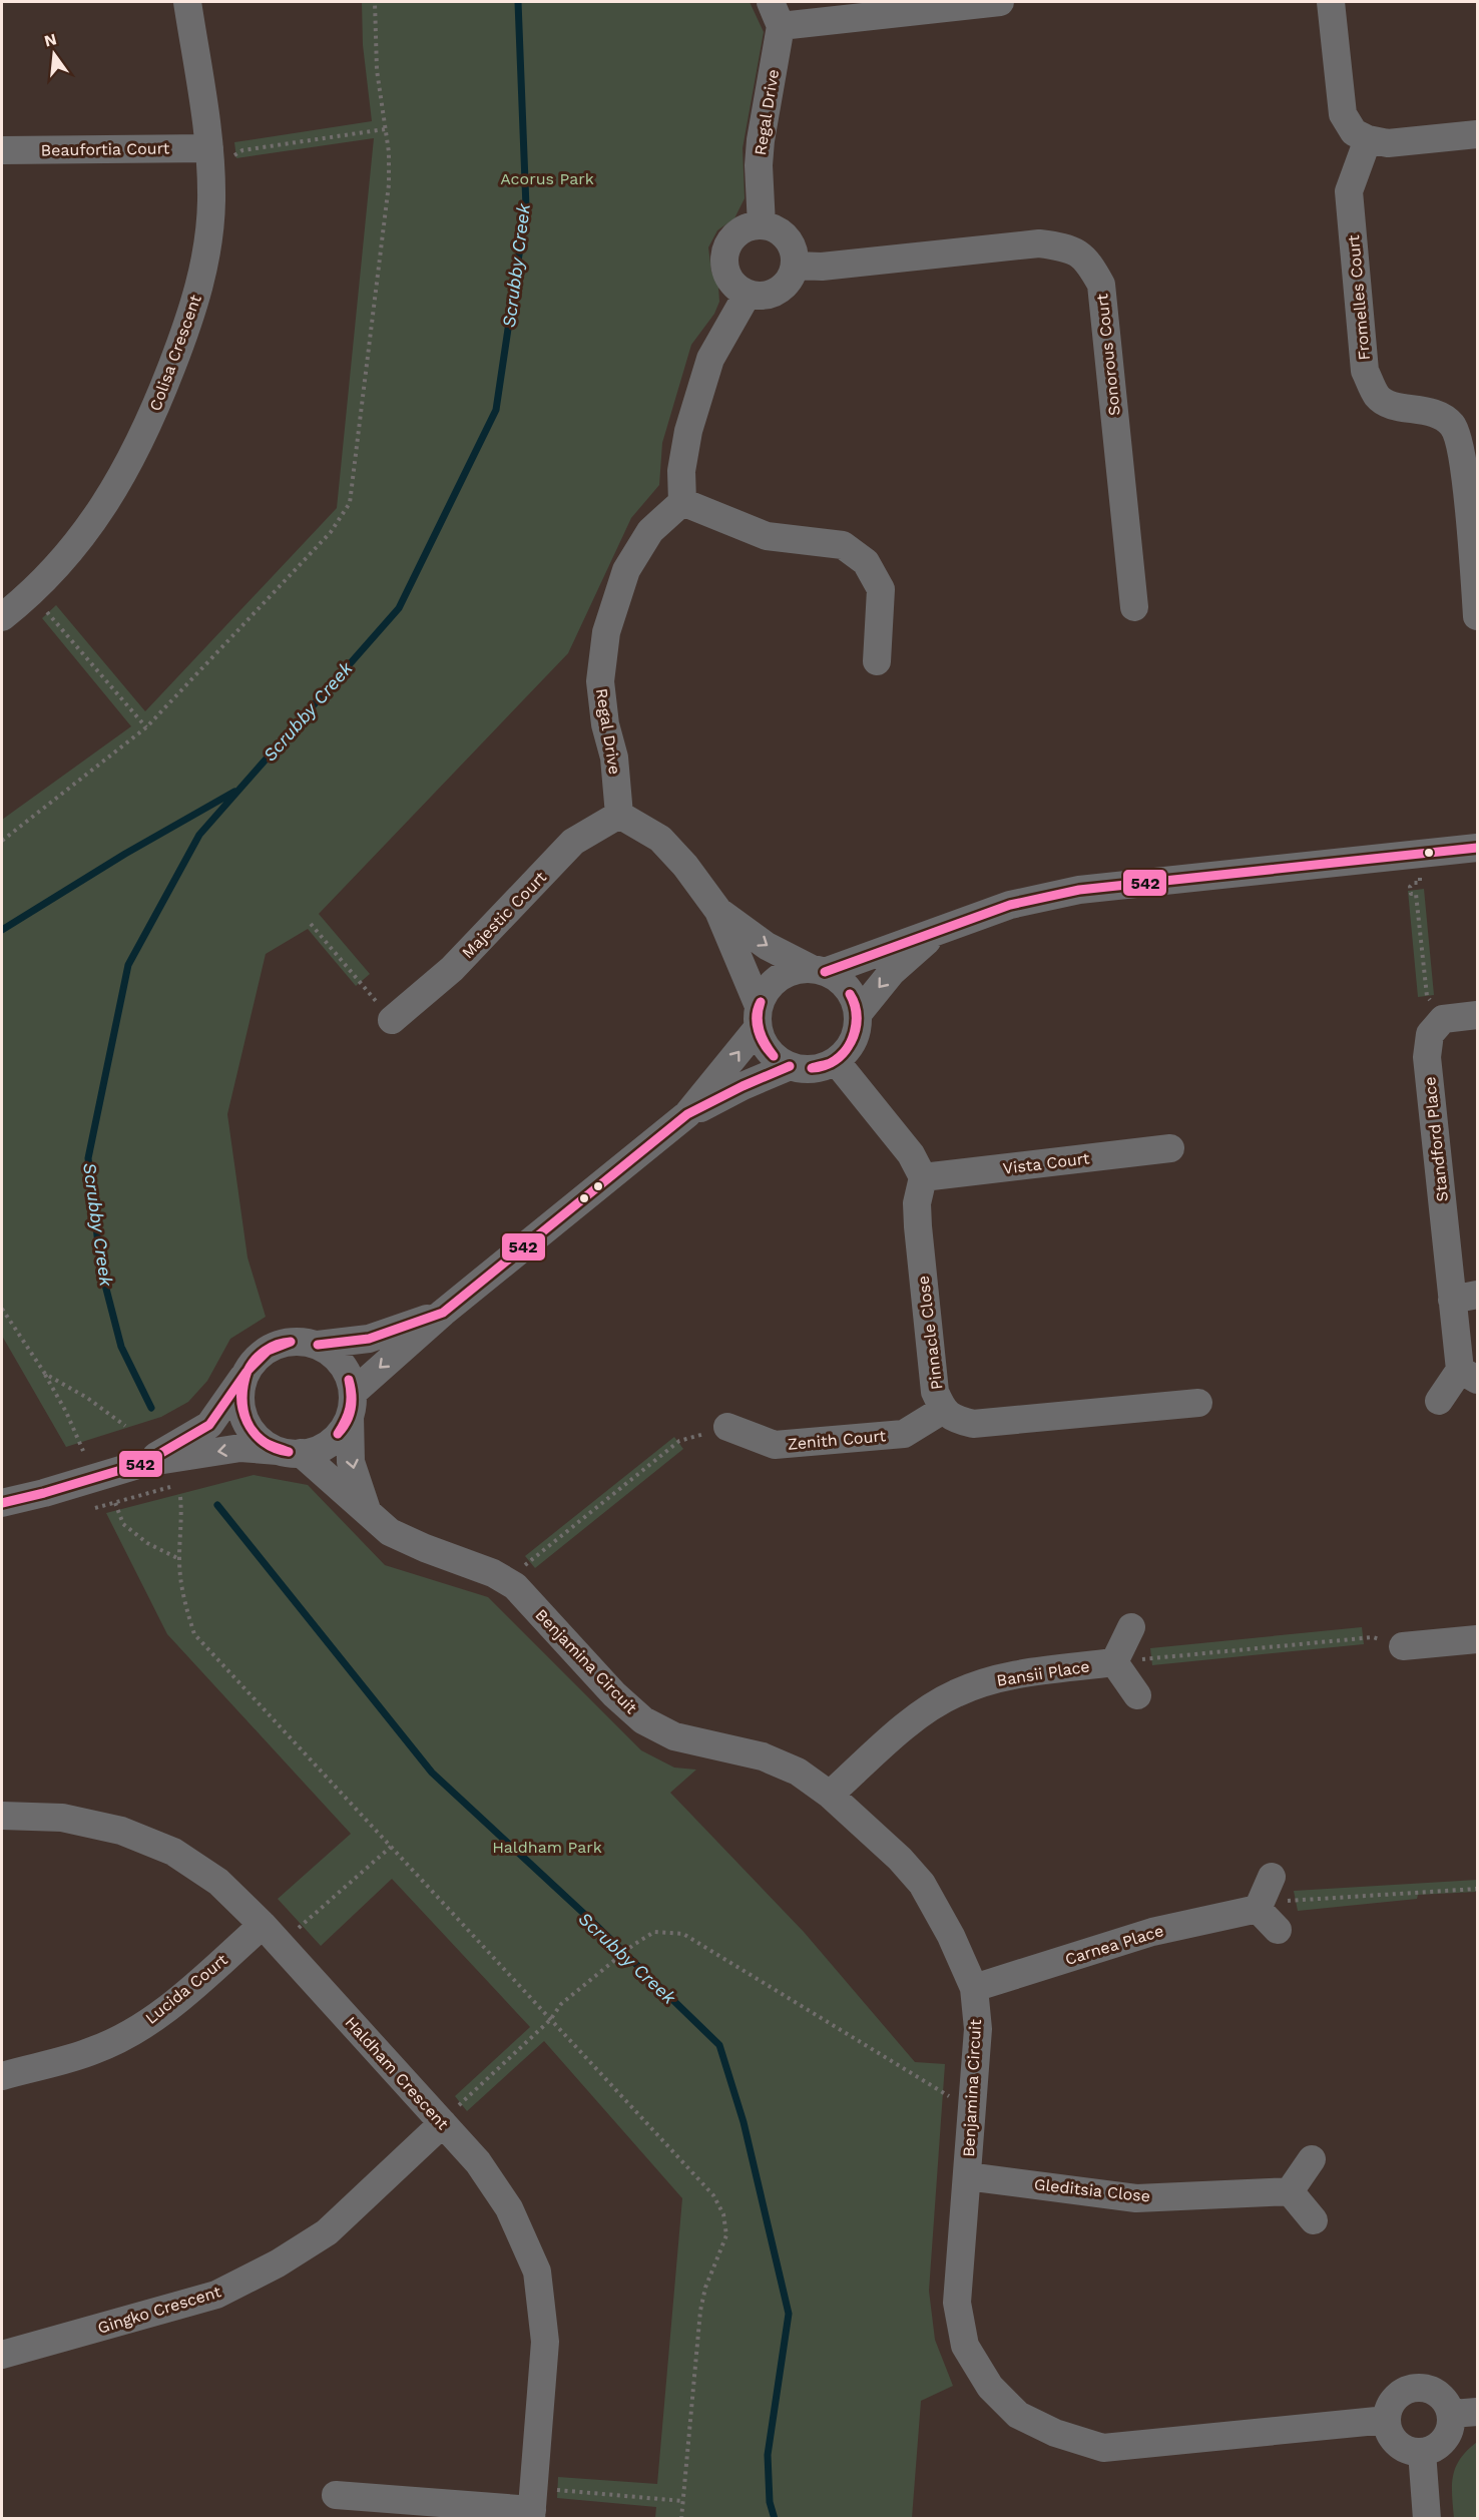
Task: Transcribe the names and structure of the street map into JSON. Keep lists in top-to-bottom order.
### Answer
{
  "streets": {
    "street": [
      "Regal Drive",
      "Beaufortia Court",
      "Fromelles Court",
      "Colisa Crescent",
      "Sonorous Court",
      "Majestic Court",
      "Standford Place",
      "Vista Court",
      "Pinnacle Close",
      "Zenith Court",
      "Benjamina Circuit",
      "Bansii Place",
      "Carnea Place",
      "Lucida Court",
      "Haldham Crescent",
      "Gleditsia Close",
      "Gingko Crescent"
    ]
  },
  "crossings": [
    ["Regal Drive", "Sonorous Court"],
    ["Regal Drive", "Majestic Court"],
    ["Beaufortia Court", "Colisa Crescent"],
    ["Vista Court", "Pinnacle Close"],
    ["Pinnacle Close", "Zenith Court"],
    ["Benjamina Circuit", "Bansii Place"],
    ["Benjamina Circuit", "Carnea Place"],
    ["Benjamina Circuit", "Gleditsia Close"],
    ["Lucida Court", "Haldham Crescent"],
    ["Haldham Crescent", "Gingko Crescent"]
  ],
  "water": ["Scrubby Creek"],
  "parks": ["Acorus Park", "Haldham Park"],
  "lines": ["transit line 542"],
  "north": "top"
}
